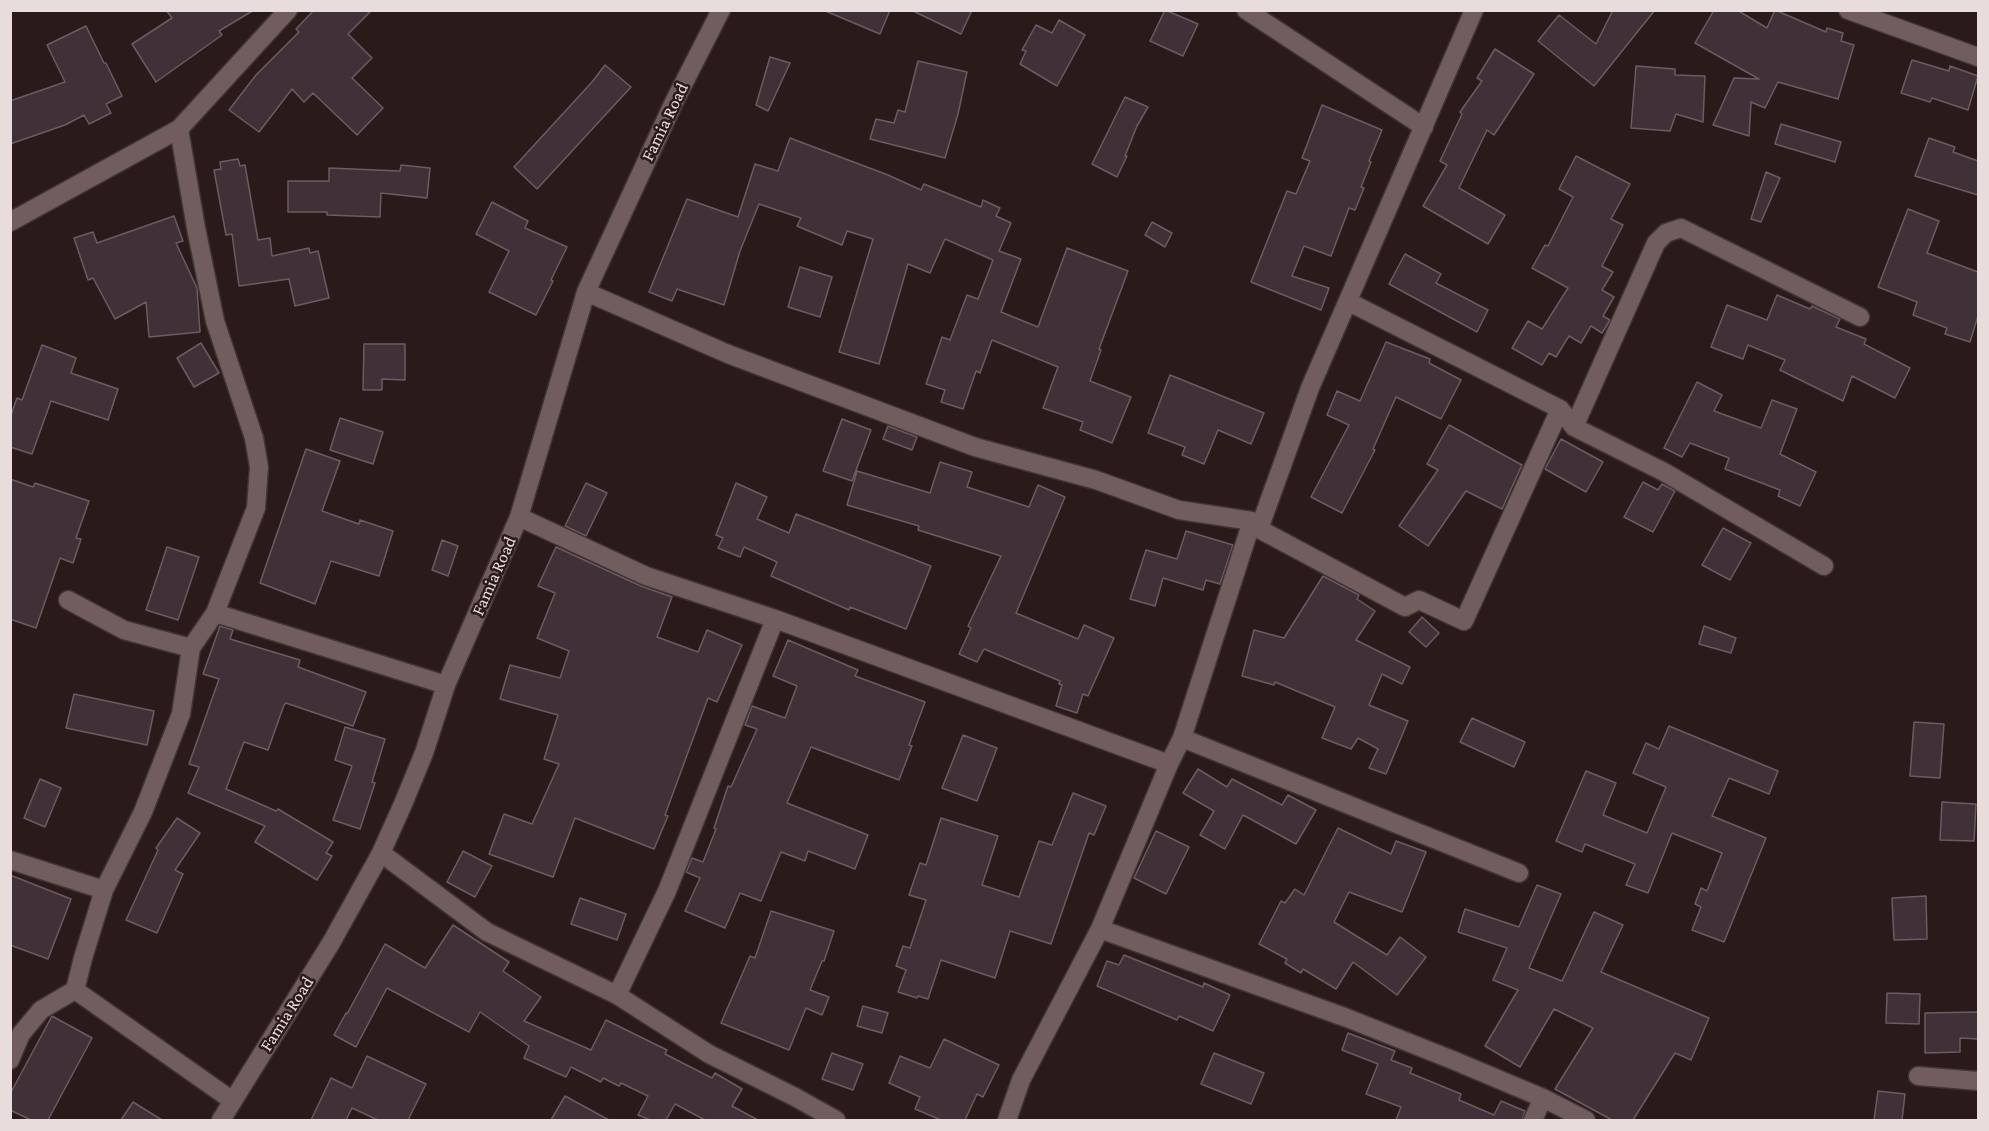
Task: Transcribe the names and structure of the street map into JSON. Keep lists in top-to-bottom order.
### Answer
{
  "streets": {
    "street": ["Famia Road"]
  }
}
